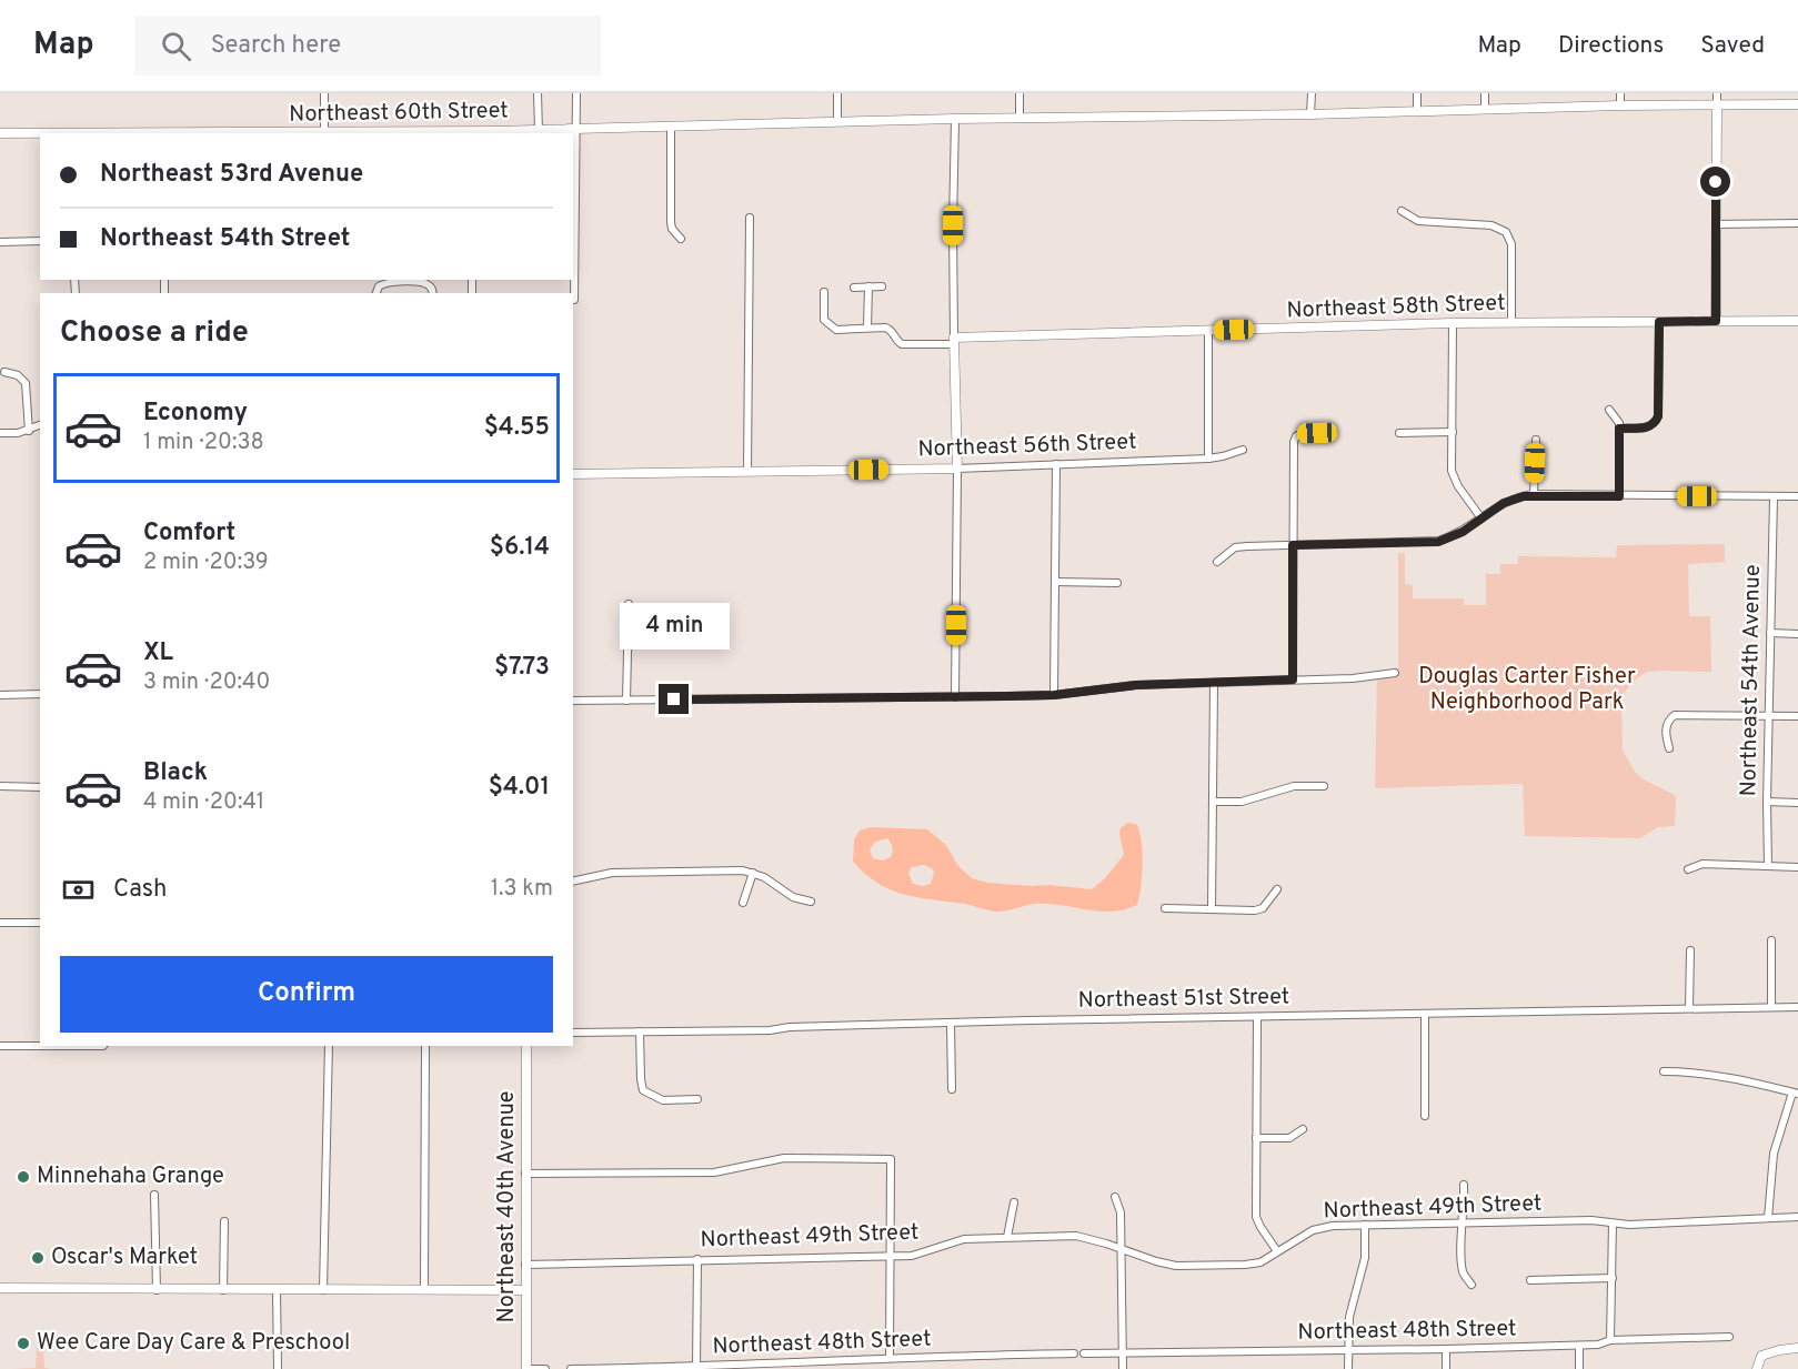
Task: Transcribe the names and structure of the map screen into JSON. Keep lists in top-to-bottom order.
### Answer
{
  "streets": {
    "street": [
      "Northeast 60th Street",
      "Northeast 58th Street",
      "Northeast 56th Street",
      "Northeast 54th Avenue",
      "Northeast 51st Street",
      "Northeast 40th Avenue",
      "Northeast 49th Street",
      "Northeast 48th Street"
    ]
  },
  "crossings": [
    ["Northeast 40th Avenue", "Northeast 49th Street"]
  ],
  "parks": ["Douglas Carter Fisher Neighborhood Park"],
  "places": ["Minnehaha Grange", "Oscar's Market", "Wee Care Day Care & Preschool"],
  "page": {
    "header": "Map",
    "search": "Search here",
    "nav": ["Map", "Directions", "Saved"],
    "banner": ["Northeast 53rd Avenue", "Northeast 54th Street"],
    "heading": "Choose a ride",
    "list": [
      {
        "name": "Economy",
        "note": "1 min · 20:38",
        "value": "$4.55"
      },
      {
        "name": "Comfort",
        "note": "2 min · 20:39",
        "value": "$6.14"
      },
      {
        "name": "XL",
        "note": "3 min · 20:40",
        "value": "$7.73"
      },
      {
        "name": "Black",
        "note": "4 min · 20:41",
        "value": "$4.01"
      }
    ],
    "bubble": "4 min",
    "pay": ["Cash", "1.3 km"],
    "buttons": "Confirm"
  }
}
